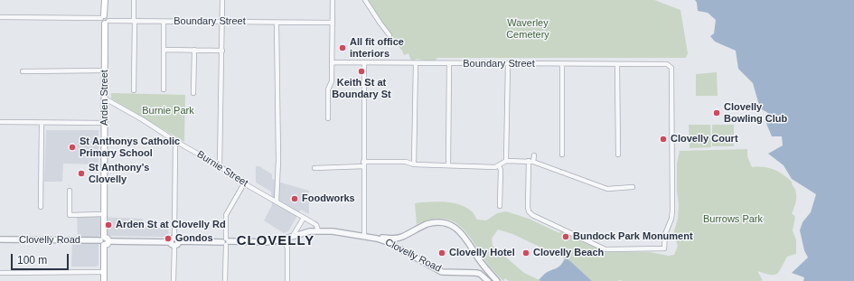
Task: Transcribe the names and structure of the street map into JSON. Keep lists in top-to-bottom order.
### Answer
{
  "streets": {
    "main road": ["Arden Street"],
    "street": ["Boundary Street", "Burnie Street", "Clovelly Road"]
  },
  "crossings": [
    ["Boundary Street", "Arden Street"],
    ["Arden Street", "Burnie Street"],
    ["Arden Street", "Clovelly Road"],
    ["Burnie Street", "Clovelly Road"]
  ],
  "districts": ["CLOVELLY"],
  "parks": ["Waverley Cemetery", "Burnie Park", "Burrows Park"],
  "places": [
    "All fit office interiors",
    "Keith St at Boundary St",
    "Clovelly Bowling Club",
    "Clovelly Court",
    "St Anthonys Catholic Primary School",
    "St Anthony's Clovelly",
    "Foodworks",
    "Arden St at Clovelly Rd",
    "Bundock Park Monument",
    "Gondos",
    "Clovelly Hotel",
    "Clovelly Beach"
  ],
  "scale_bar": "100 m"
}
